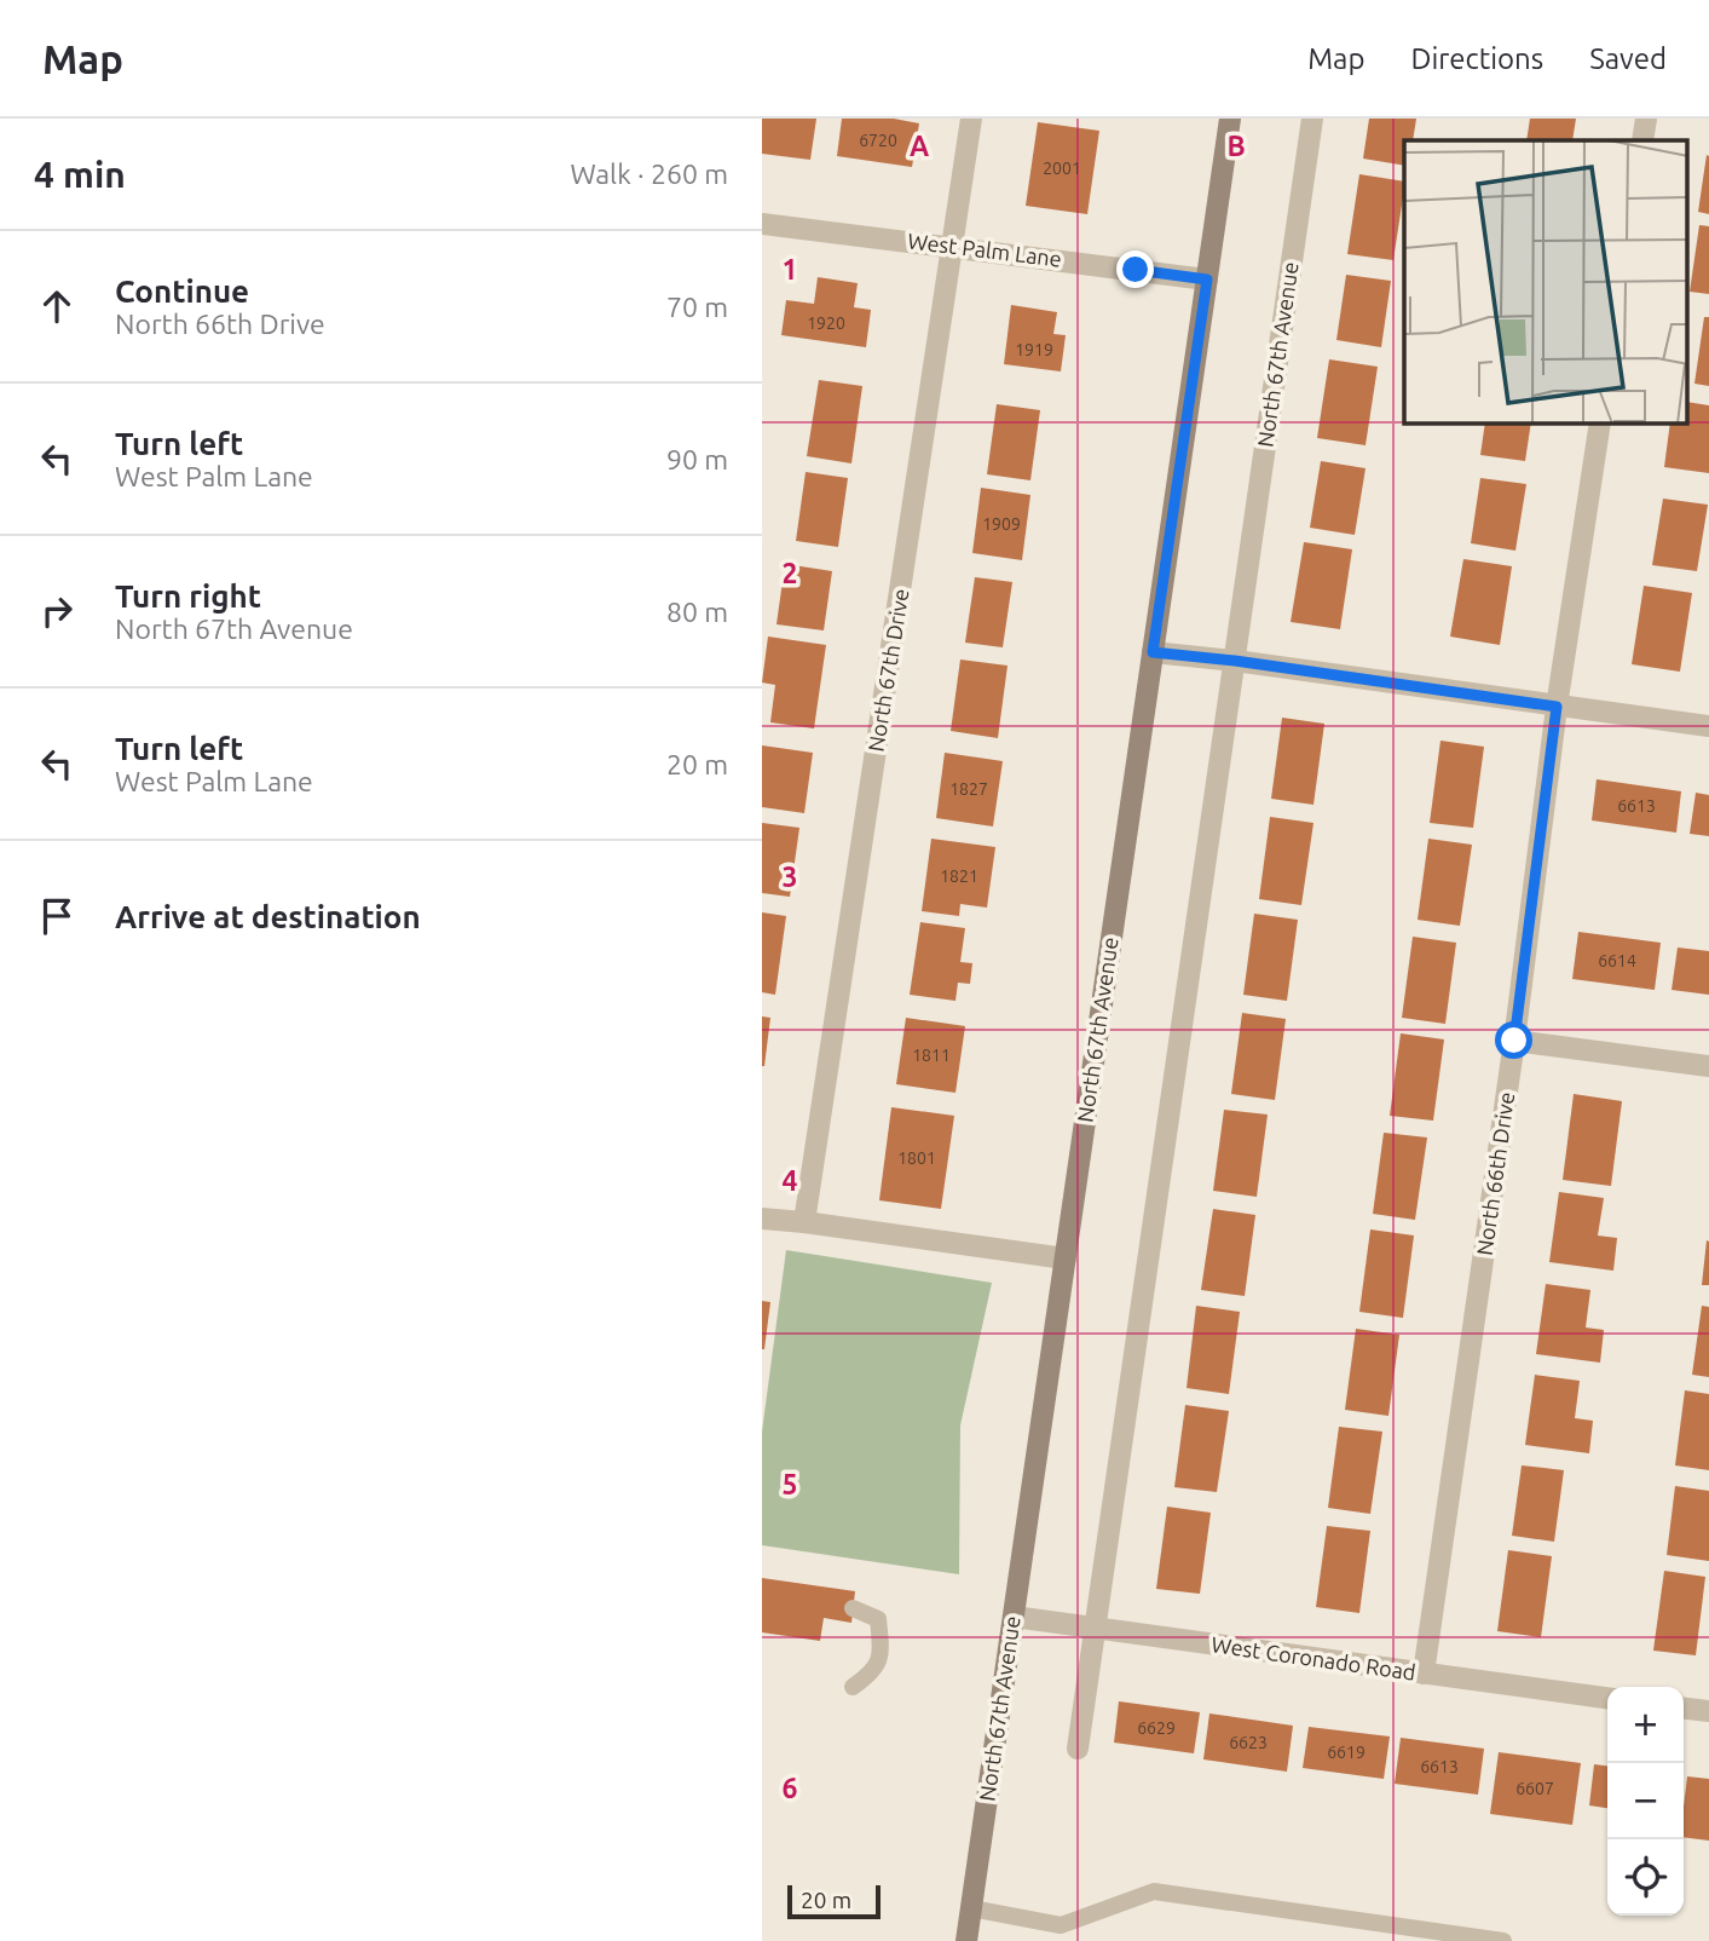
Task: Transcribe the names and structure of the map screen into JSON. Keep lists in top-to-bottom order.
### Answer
{
  "streets": {
    "main road": ["North 67th Avenue"],
    "street": [
      "West Palm Lane",
      "North 67th Drive",
      "North 66th Drive",
      "West Coronado Road"
    ]
  },
  "crossings": [
    ["West Palm Lane", "North 67th Avenue"],
    ["West Palm Lane", "North 67th Drive"],
    ["North 67th Avenue", "West Coronado Road"],
    ["North 66th Drive", "West Coronado Road"]
  ],
  "house_numbers": [
    "6720",
    "2001",
    "1920",
    "1919",
    "1909",
    "1827",
    "6613",
    "1821",
    "6614",
    "1811",
    "1801",
    "6629",
    "6623",
    "6619",
    "6613",
    "6607"
  ],
  "scale_bar": "20 m",
  "page": {
    "header": "Map",
    "nav": ["Map", "Directions", "Saved"],
    "heading": ["4 min", "Walk · 260 m"],
    "list": [
      ["Continue", "North 66th Drive", "70 m"],
      ["Turn left", "West Palm Lane", "90 m"],
      ["Turn right", "North 67th Avenue", "80 m"],
      ["Turn left", "West Palm Lane", "20 m"],
      "Arrive at destination"
    ],
    "map_buttons": ["+", "−"],
    "scale": "20 m"
  },
  "grid": {
    "columns": ["A", "B"],
    "rows": [
      "1",
      "2",
      "3",
      "4",
      "5",
      "6"
    ]
  }
}
